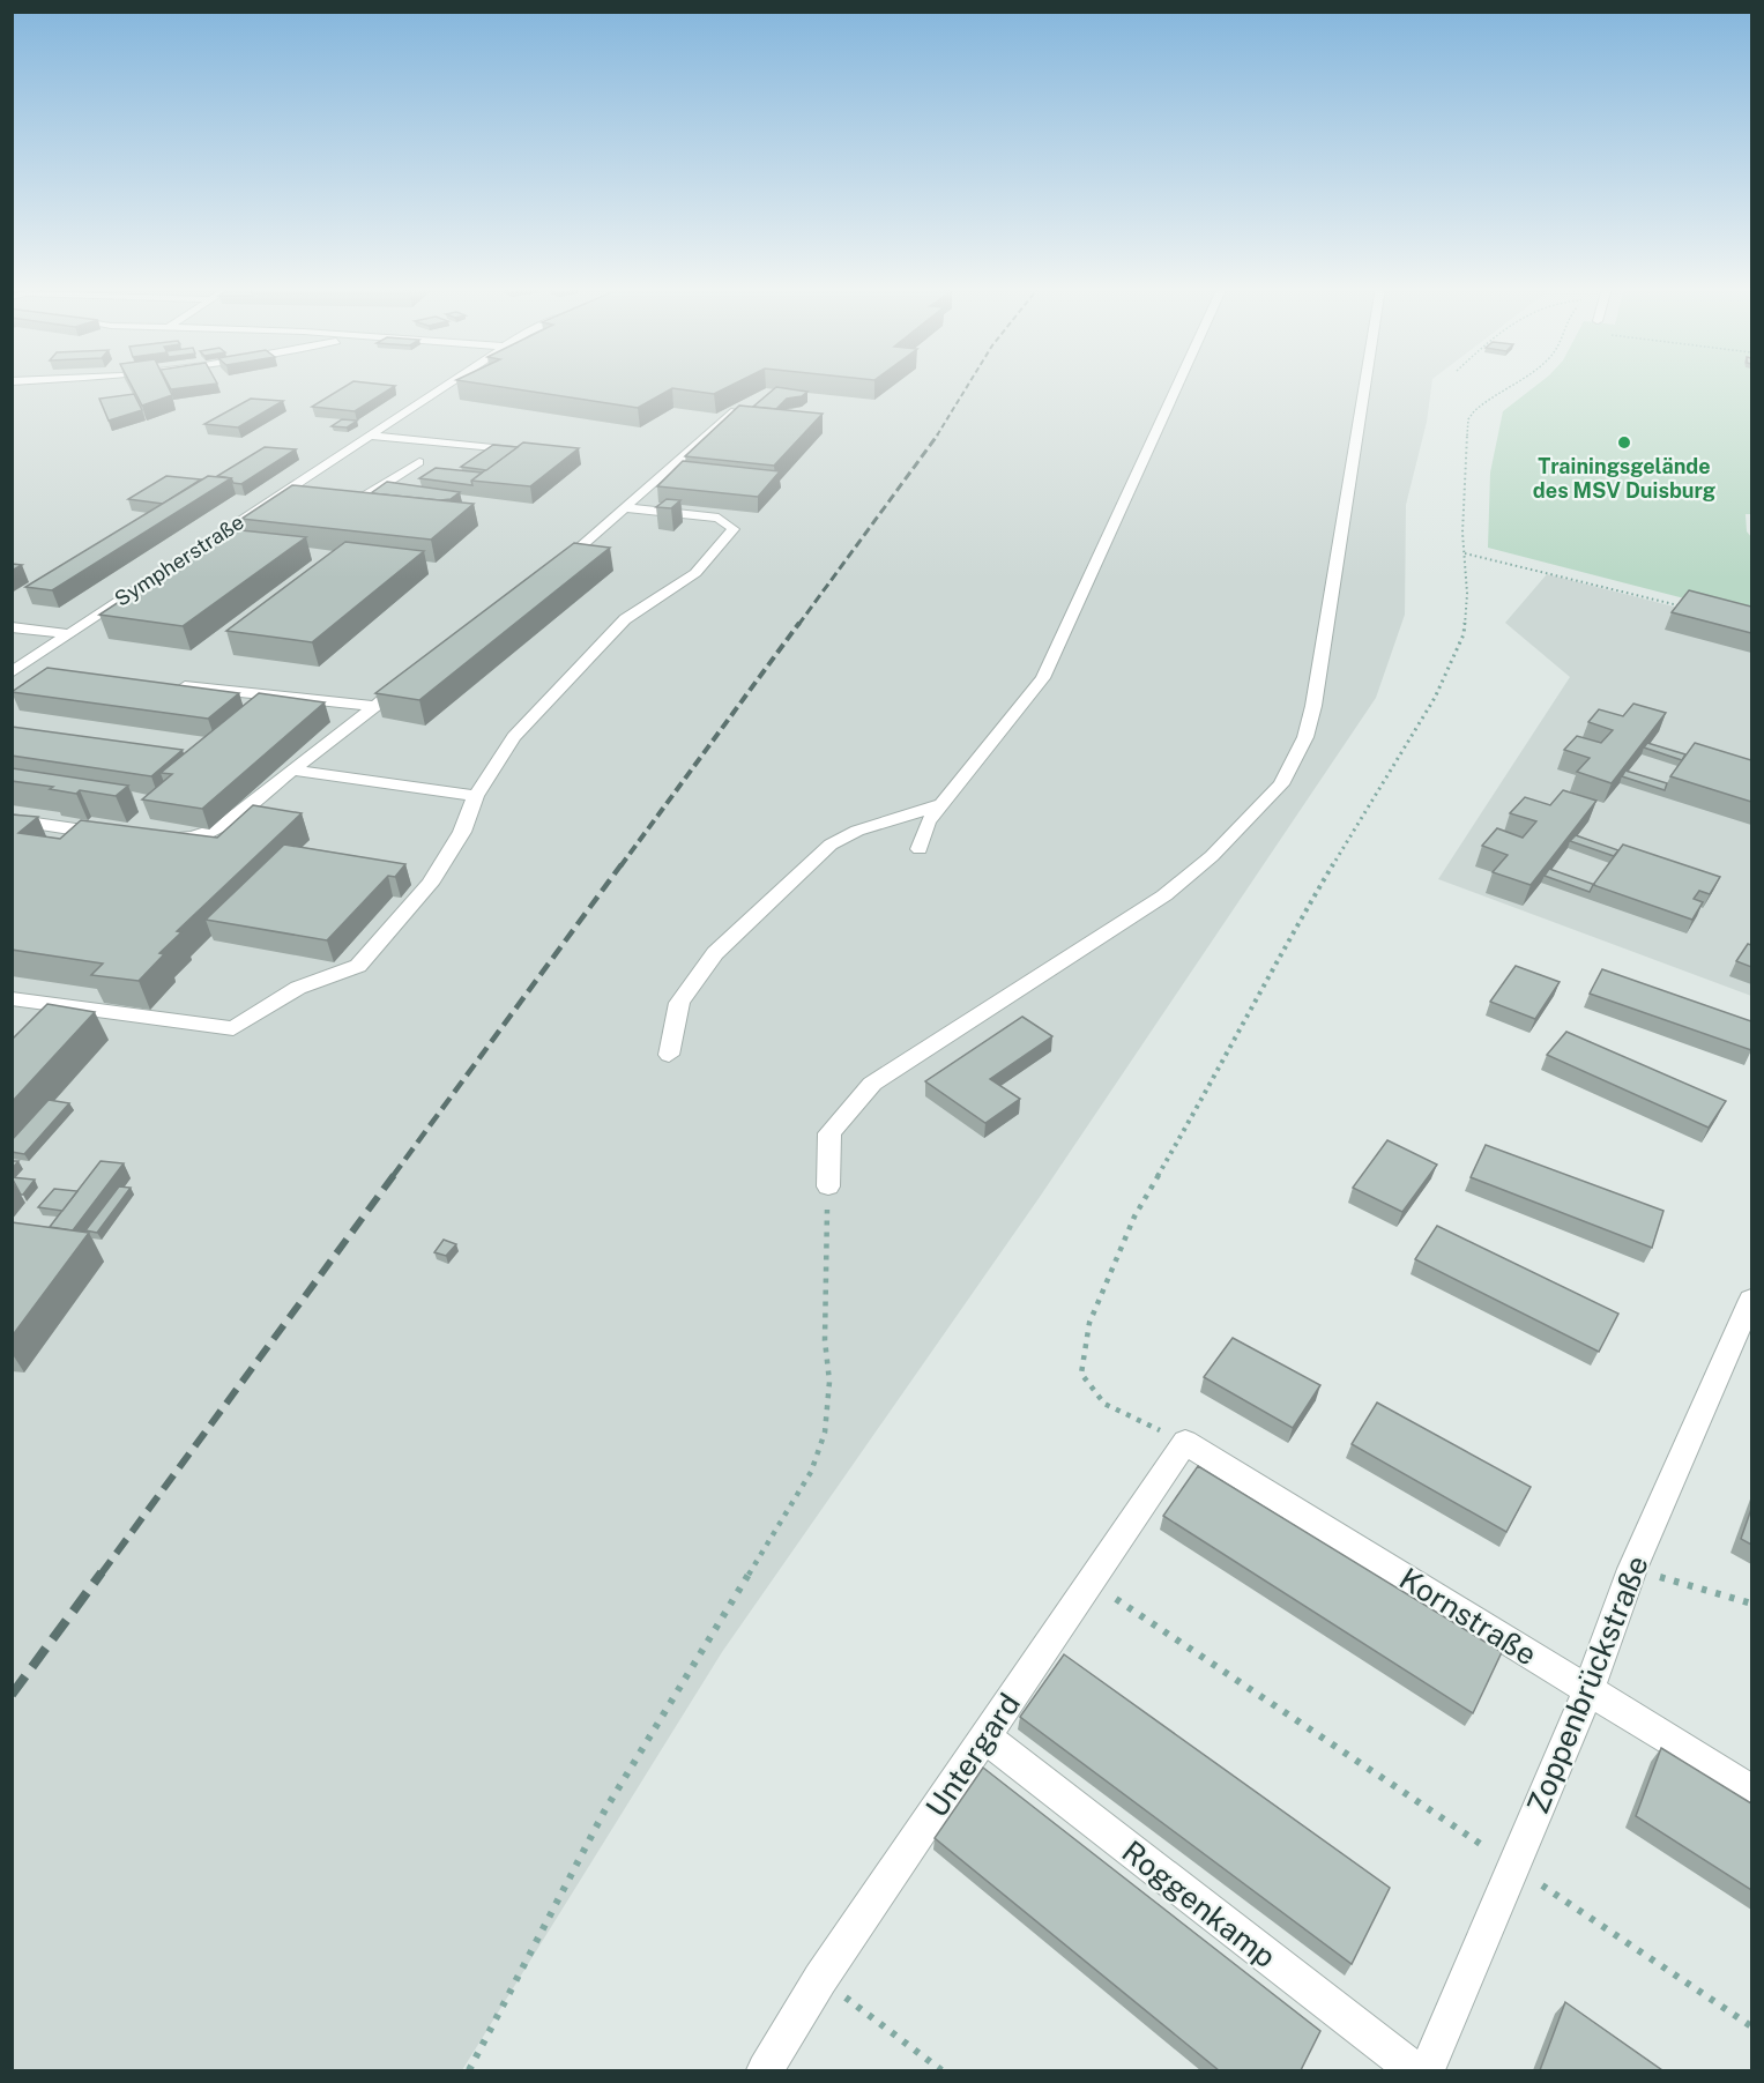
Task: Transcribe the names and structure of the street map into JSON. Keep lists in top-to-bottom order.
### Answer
{
  "streets": {
    "street": [
      "Sympherstraße",
      "Kornstraße",
      "Zoppenbrückstraße",
      "Untergard",
      "Roggenkamp"
    ]
  },
  "crossings": [
    ["Kornstraße", "Zoppenbrückstraße"],
    ["Kornstraße", "Untergard"],
    ["Untergard", "Roggenkamp"]
  ],
  "places": ["Trainingsgelände des MSV Duisburg"]
}
